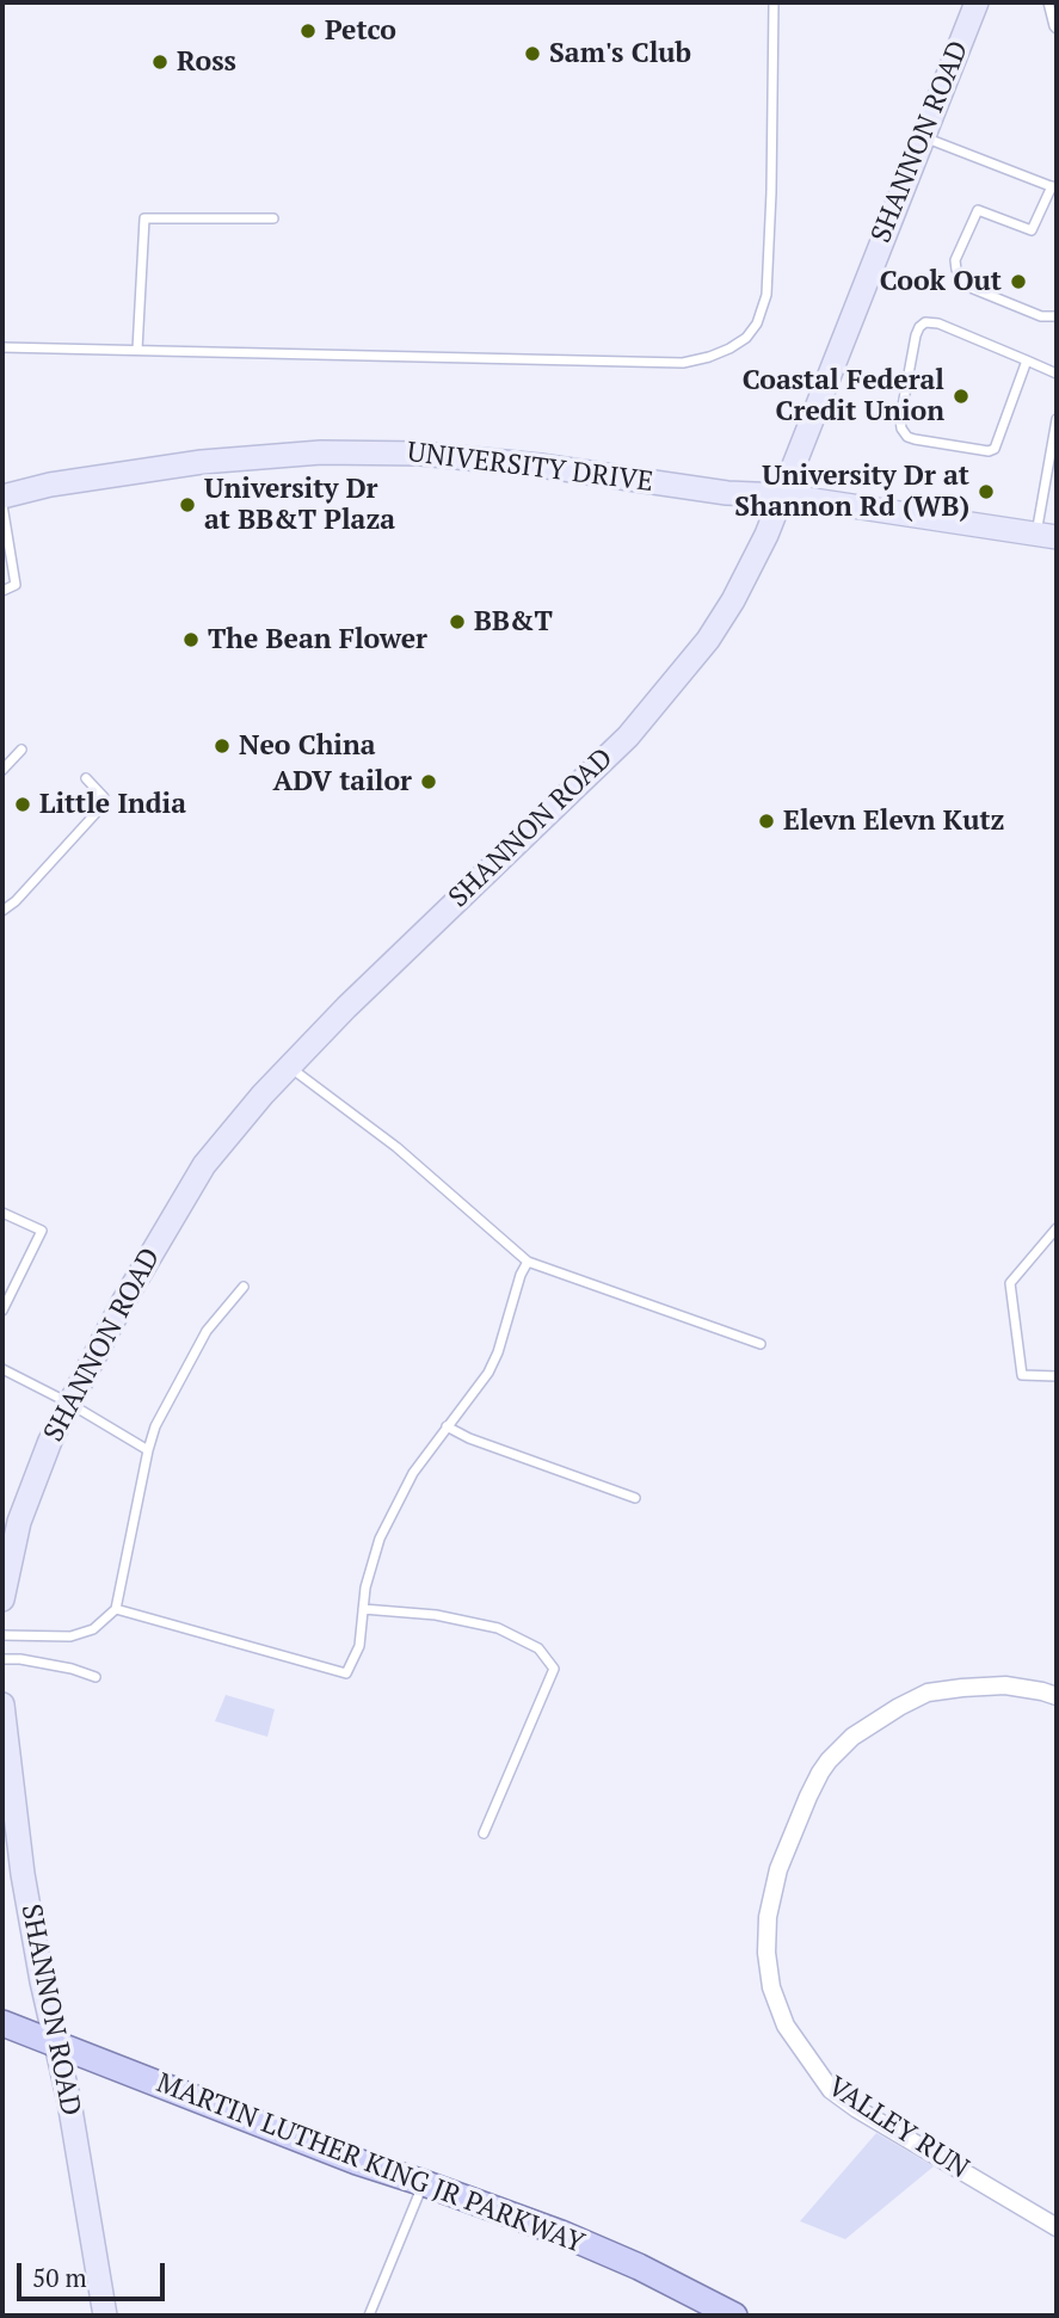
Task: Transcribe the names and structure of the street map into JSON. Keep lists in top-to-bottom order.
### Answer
{
  "streets": {
    "main road": ["MARTIN LUTHER KING JR PARKWAY"],
    "street": ["SHANNON ROAD", "UNIVERSITY DRIVE", "VALLEY RUN"]
  },
  "crossings": [
    ["SHANNON ROAD", "UNIVERSITY DRIVE"],
    ["SHANNON ROAD", "MARTIN LUTHER KING JR PARKWAY"]
  ],
  "places": [
    "Petco",
    "Sam's Club",
    "Ross",
    "Cook Out",
    "Coastal Federal Credit Union",
    "University Dr at Shannon Rd (WB)",
    "University Dr at BB&T Plaza",
    "BB&T",
    "The Bean Flower",
    "Neo China",
    "ADV tailor",
    "Little India",
    "Elevn Elevn Kutz"
  ],
  "scale_bar": "50 m"
}
